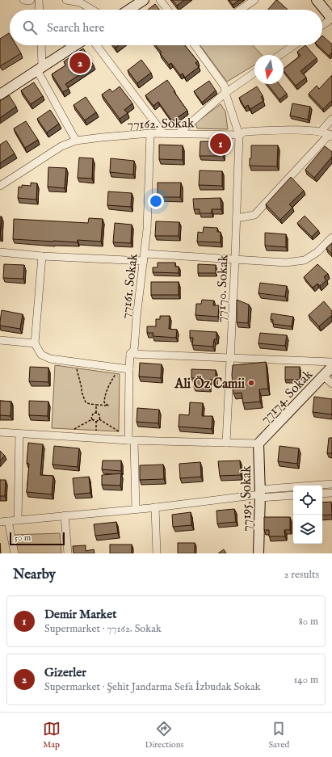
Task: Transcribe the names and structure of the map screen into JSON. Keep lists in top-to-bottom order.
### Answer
{
  "streets": {
    "main road": ["77174. Sokak", "77195. Sokak"],
    "street": ["77162. Sokak", "77161. Sokak", "77170. Sokak"]
  },
  "crossings": [
    ["77162. Sokak", "77161. Sokak"],
    ["77162. Sokak", "77170. Sokak"],
    ["77174. Sokak", "77195. Sokak"]
  ],
  "places": ["Ali Öz Camii"],
  "scale_bar": "50 m",
  "north": "bottom",
  "page": {
    "search": "Search here",
    "pins": ["2", "1"],
    "scale": "50 m",
    "heading": ["Nearby", "2 results"],
    "list": [
      {
        "mark": "1",
        "name": "Demir Market",
        "note": "Supermarket · 77162. Sokak",
        "value": "80 m"
      },
      {
        "mark": "2",
        "name": "Gizerler",
        "note": "Supermarket · Şehit Jandarma Sefa İzbudak Sokak",
        "value": "140 m"
      }
    ],
    "nav": ["Map", "Directions", "Saved"]
  }
}
